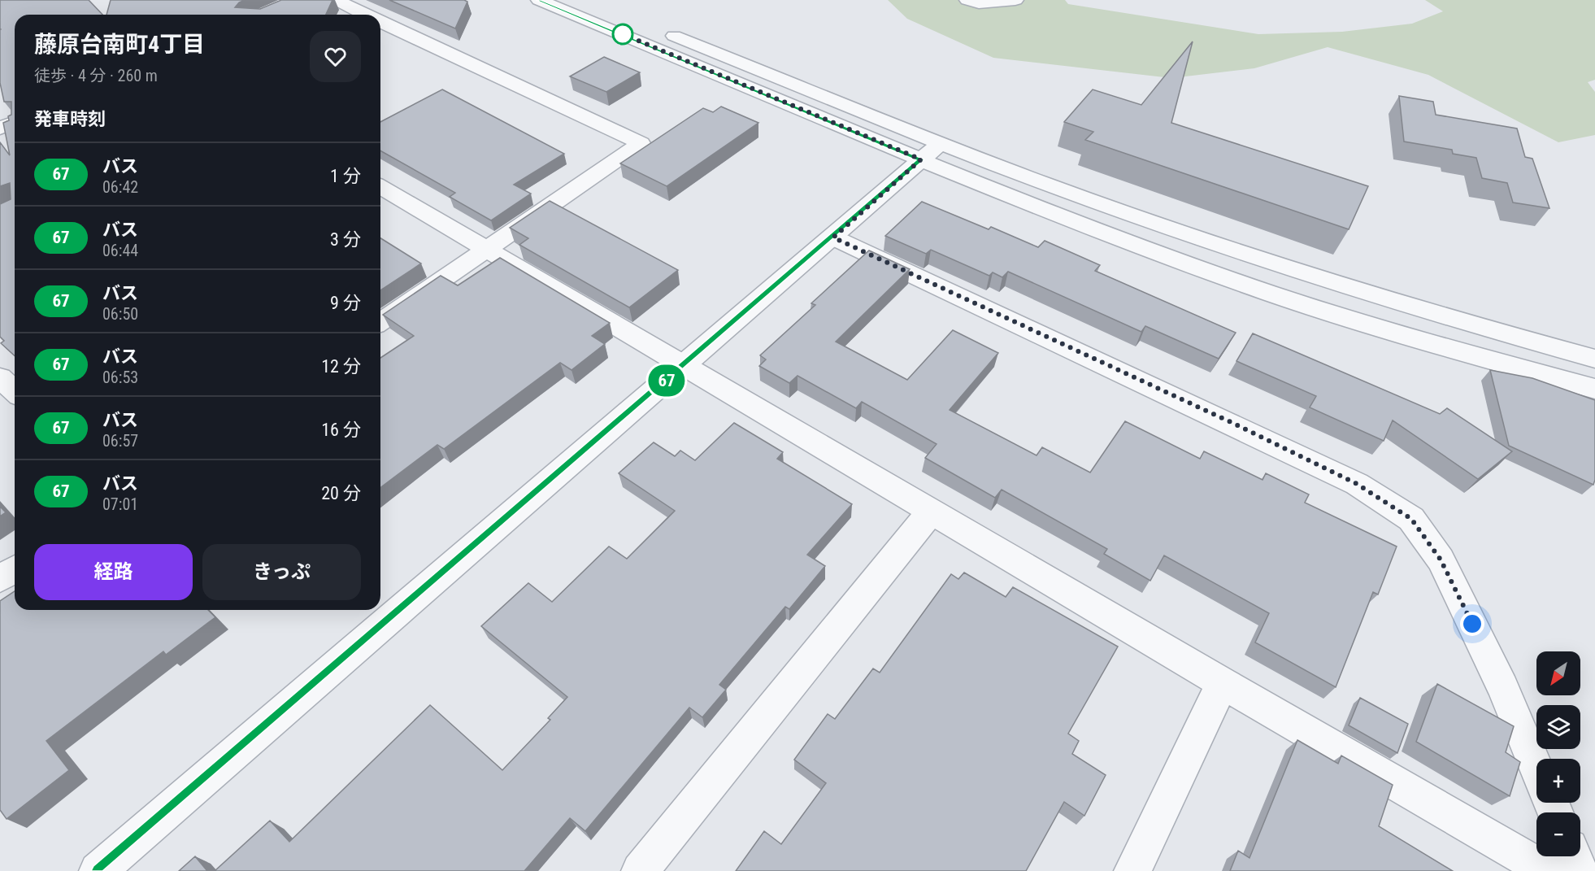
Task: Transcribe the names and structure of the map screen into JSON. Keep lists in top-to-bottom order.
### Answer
{
  "lines": ["bus line 67"],
  "north": "bottom left",
  "page": {
    "on_map": "67",
    "heading": [
      ["藤原台南町4丁目", "徒歩 · 4 分 · 260 m"],
      "発車時刻"
    ],
    "list": [
      {
        "mark": "67",
        "name": "バス",
        "note": "06:42",
        "value": "1 分"
      },
      {
        "mark": "67",
        "name": "バス",
        "note": "06:44",
        "value": "3 分"
      },
      {
        "mark": "67",
        "name": "バス",
        "note": "06:50",
        "value": "9 分"
      },
      {
        "mark": "67",
        "name": "バス",
        "note": "06:53",
        "value": "12 分"
      },
      {
        "mark": "67",
        "name": "バス",
        "note": "06:57",
        "value": "16 分"
      },
      {
        "mark": "67",
        "name": "バス",
        "note": "07:01",
        "value": "20 分"
      }
    ],
    "buttons": ["経路", "きっぷ"],
    "map_buttons": ["+", "−"]
  }
}
